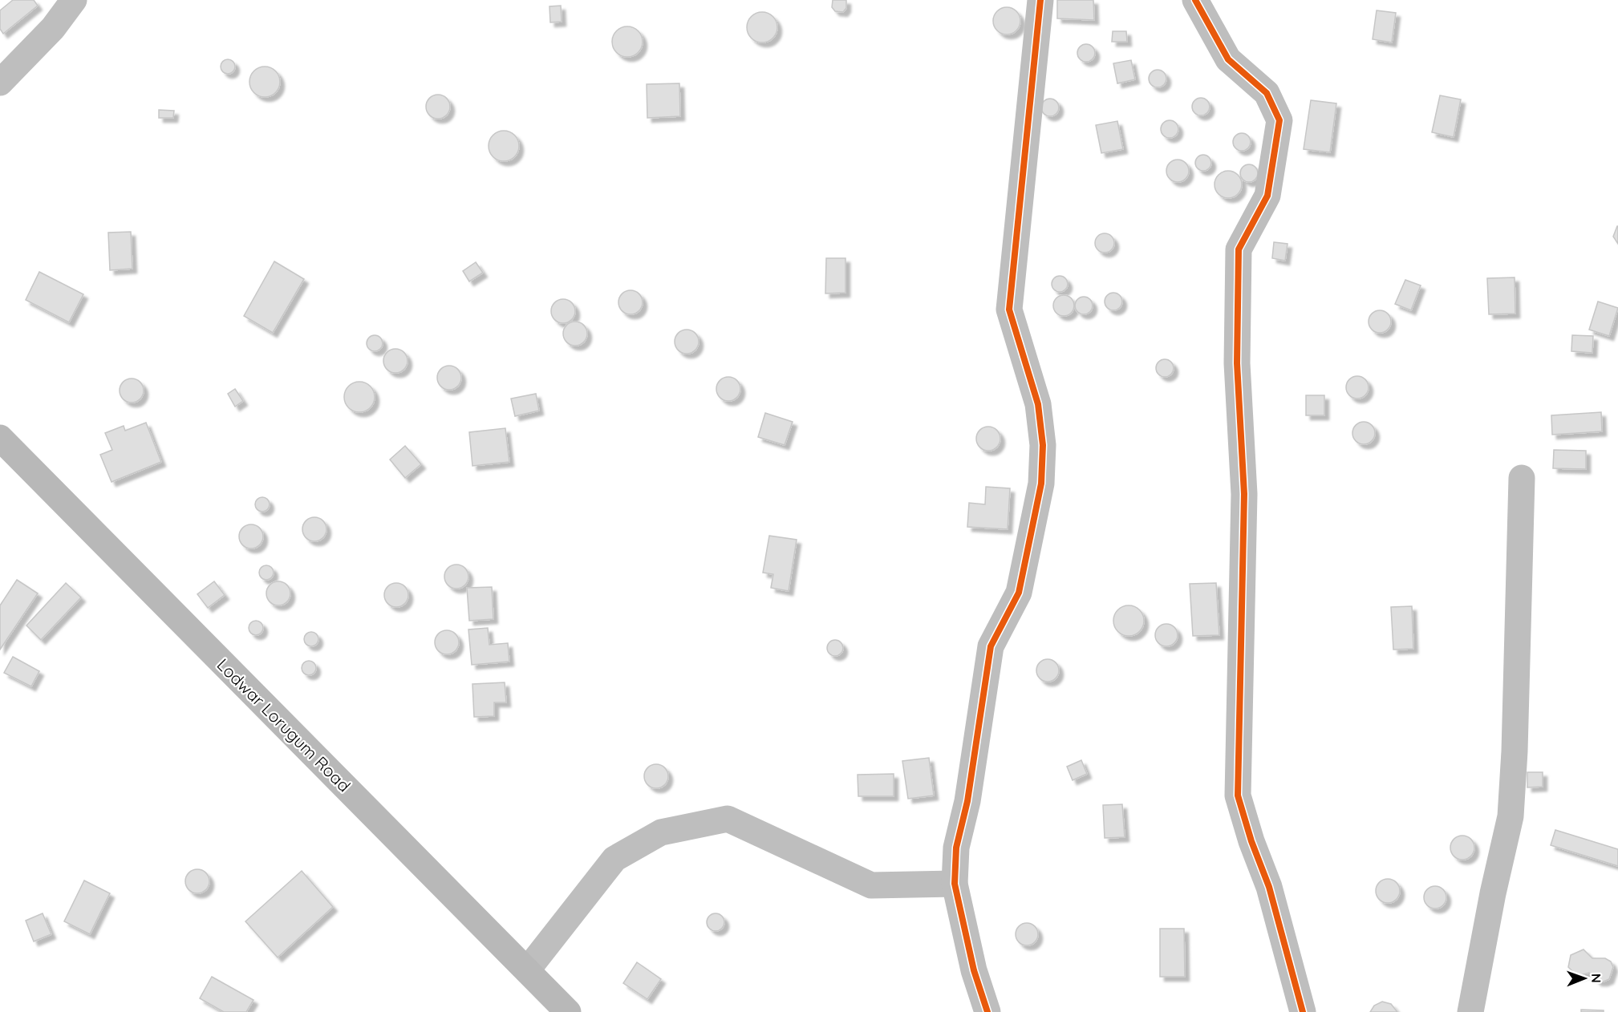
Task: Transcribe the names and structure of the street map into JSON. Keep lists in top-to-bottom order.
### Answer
{
  "streets": {
    "main road": ["Lodwar Lorugum Road"]
  },
  "north": "right"
}
